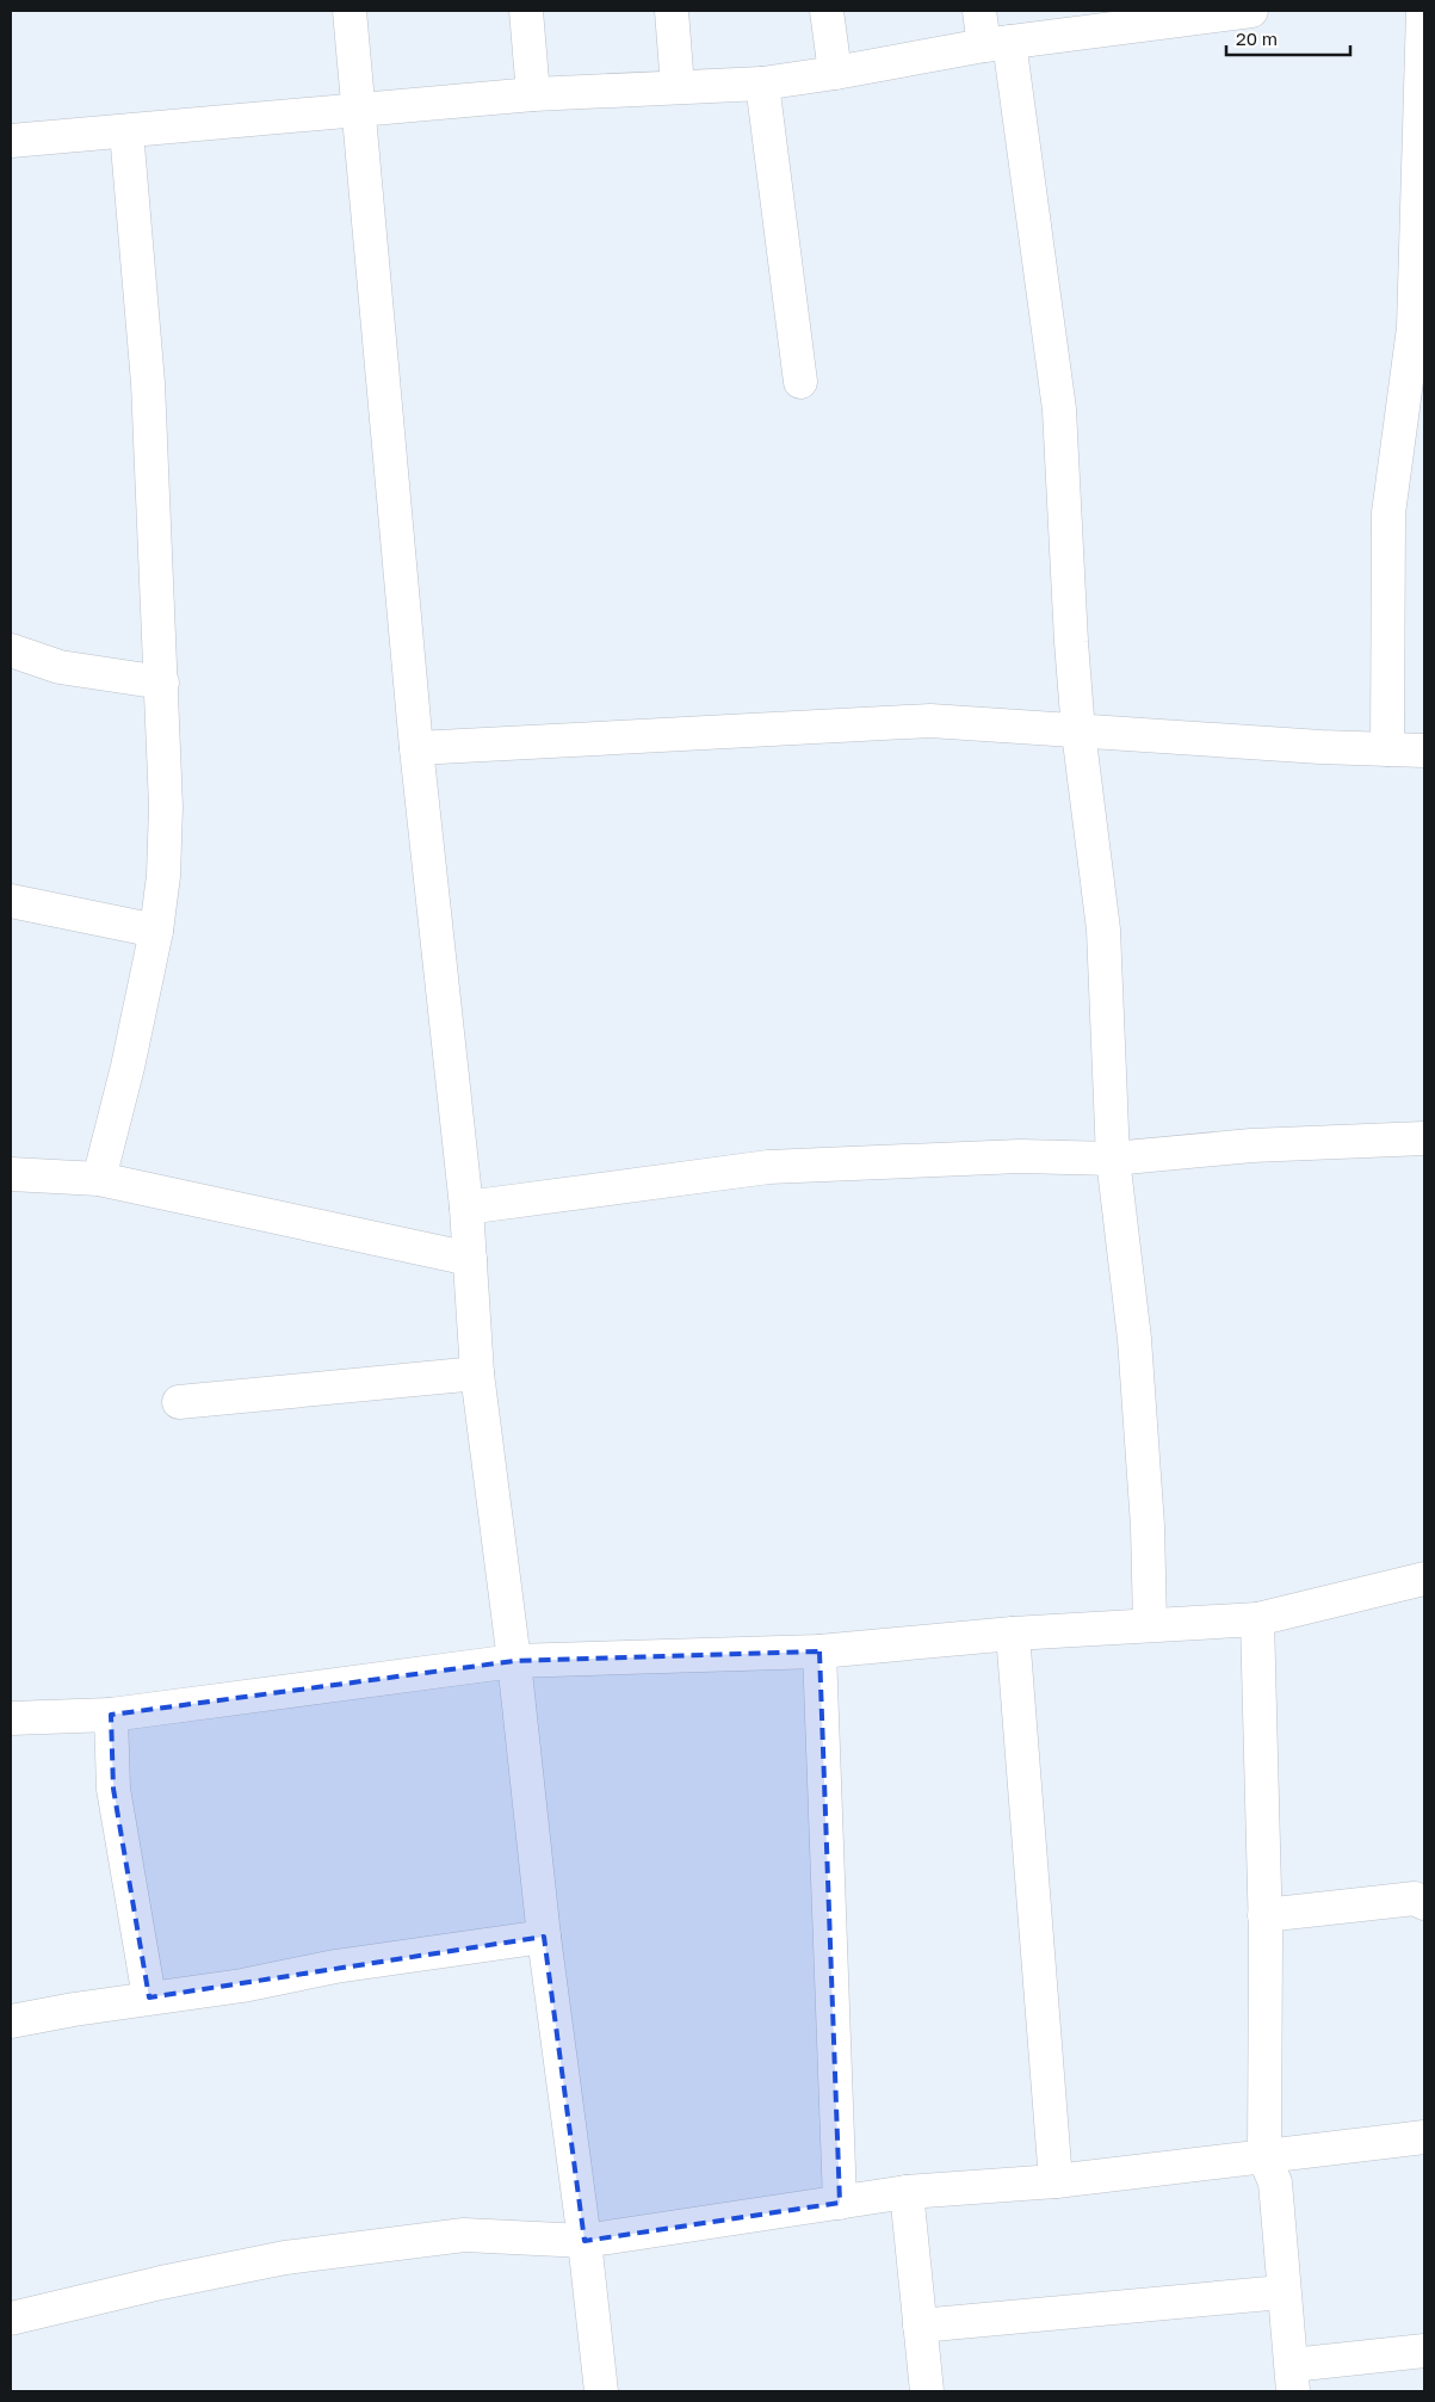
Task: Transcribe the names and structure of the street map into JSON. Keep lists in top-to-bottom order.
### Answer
{
  "scale_bar": "20 m"
}
